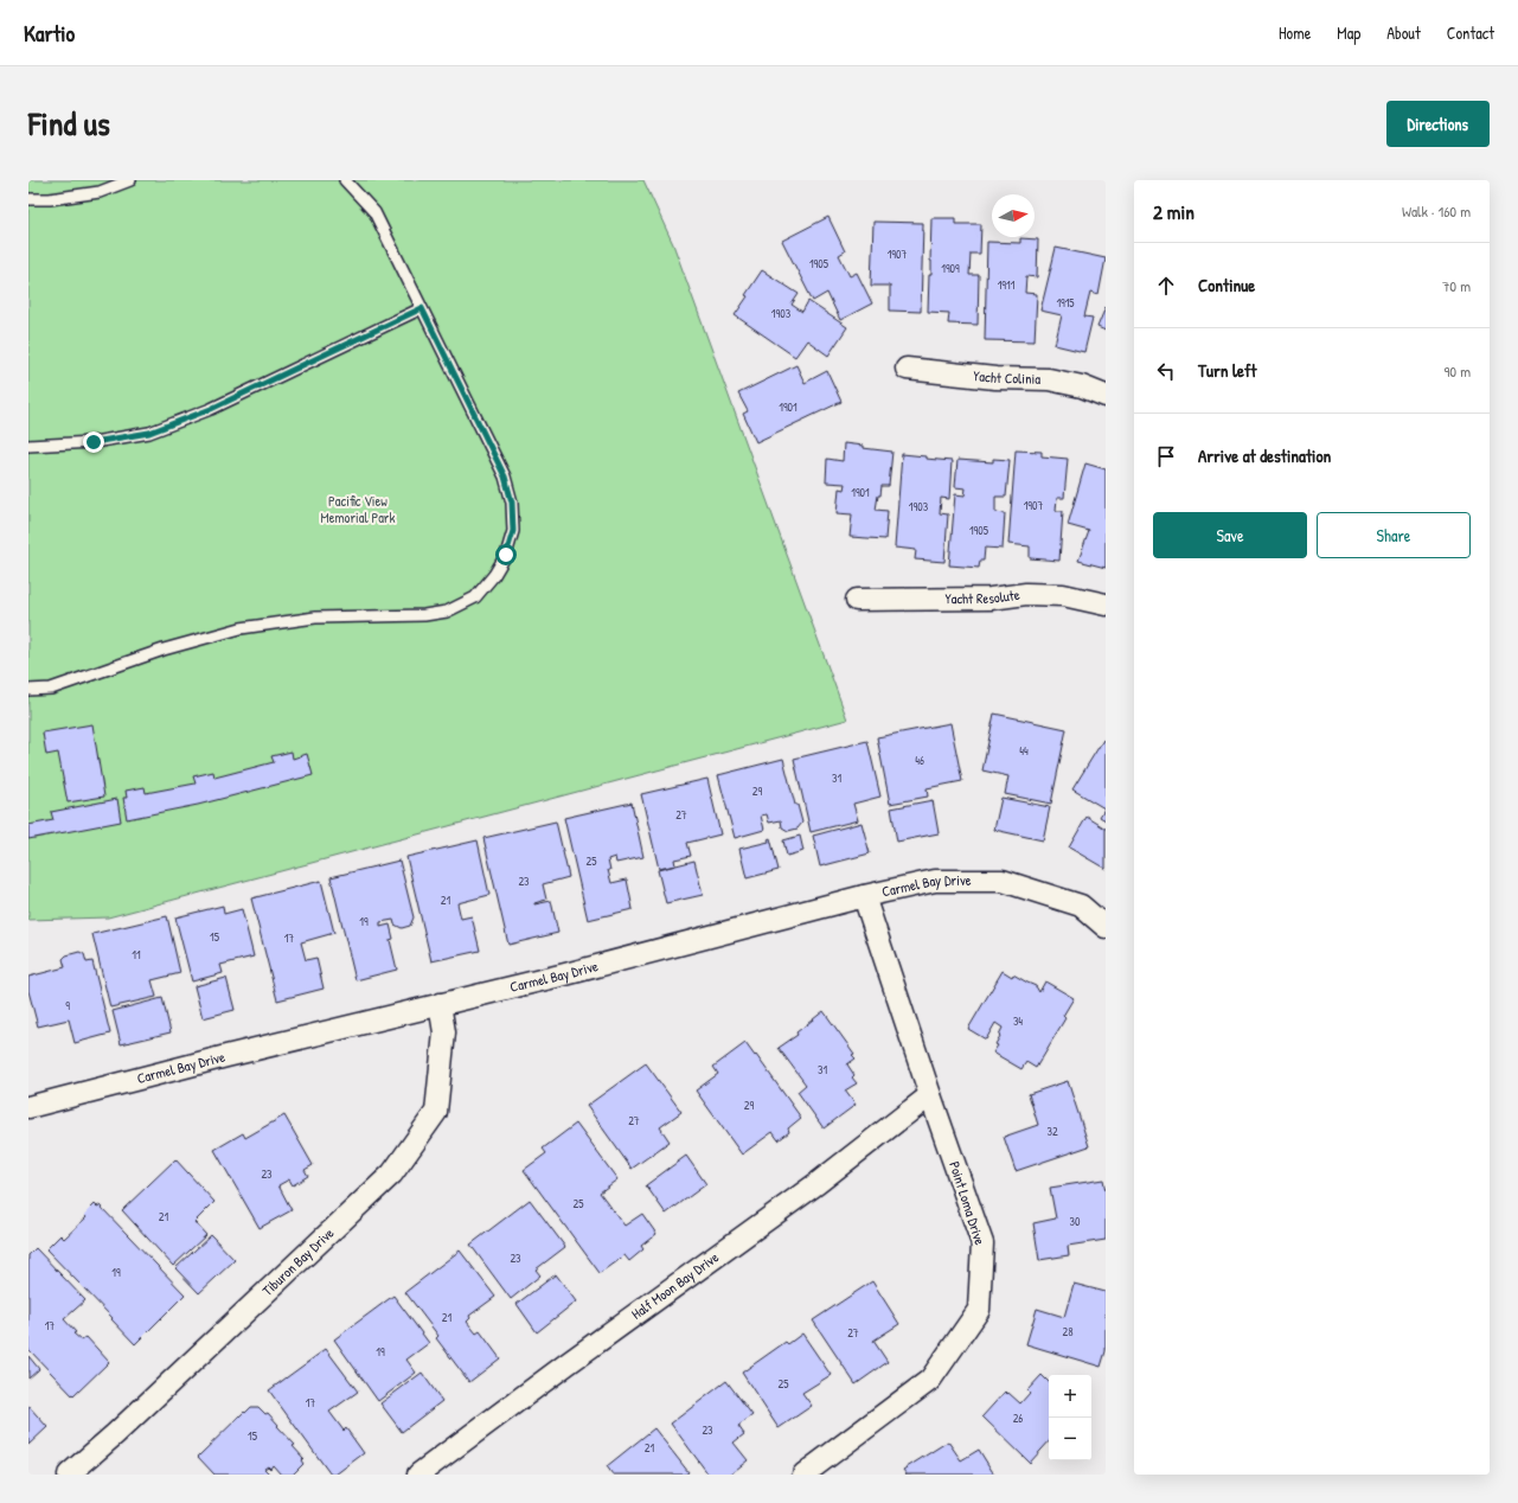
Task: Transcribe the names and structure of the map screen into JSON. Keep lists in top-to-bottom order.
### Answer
{
  "streets": {
    "street": [
      "Yacht Colinia",
      "Yacht Resolute",
      "Carmel Bay Drive",
      "Point Loma Drive",
      "Tiburon Bay Drive",
      "Half Moon Bay Drive"
    ]
  },
  "crossings": [
    ["Carmel Bay Drive", "Point Loma Drive"],
    ["Carmel Bay Drive", "Tiburon Bay Drive"],
    ["Point Loma Drive", "Half Moon Bay Drive"]
  ],
  "parks": ["Pacific View Memorial Park"],
  "house_numbers": [
    "1907",
    "1905",
    "1909",
    "1911",
    "1915",
    "1903",
    "1901",
    "1901",
    "1907",
    "1903",
    "1905",
    "44",
    "46",
    "31",
    "29",
    "27",
    "25",
    "23",
    "21",
    "19",
    "15",
    "17",
    "11",
    "9",
    "34",
    "31",
    "29",
    "27",
    "32",
    "23",
    "25",
    "21",
    "30",
    "23",
    "19",
    "21",
    "17",
    "28",
    "27",
    "19",
    "25",
    "17",
    "26",
    "23",
    "15",
    "21"
  ],
  "north": "right",
  "page": {
    "header": "Kartio",
    "nav": [
      "Home",
      "Map",
      "About",
      "Contact"
    ],
    "title": "Find us",
    "buttons": [
      "Directions",
      ["Save", "Share"]
    ],
    "heading": ["2 min", "Walk · 160 m"],
    "list": [
      ["Continue", "70 m"],
      ["Turn left", "90 m"],
      "Arrive at destination"
    ],
    "map_buttons": ["+", "−"]
  }
}
